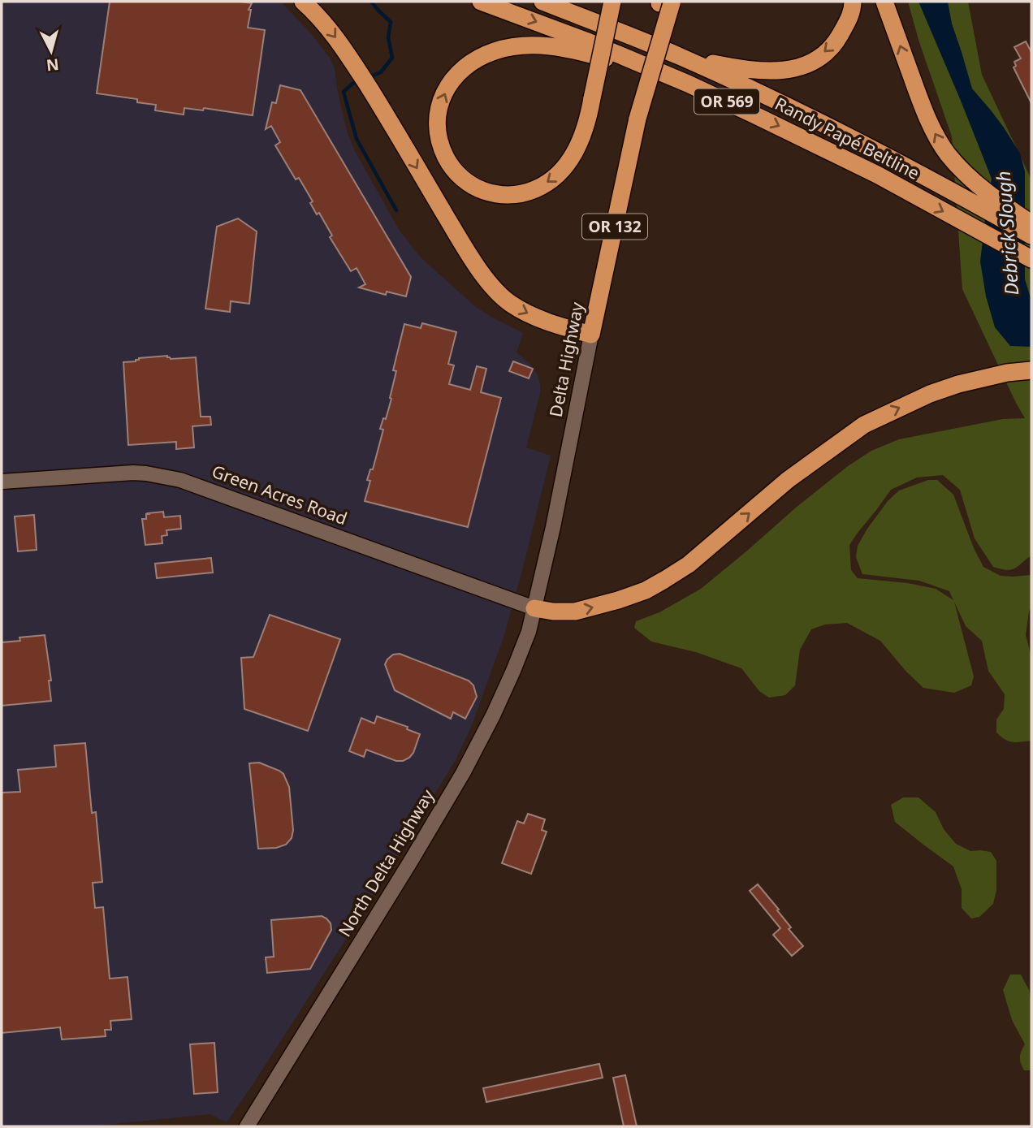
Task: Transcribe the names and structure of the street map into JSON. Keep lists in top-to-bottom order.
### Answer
{
  "streets": {
    "highway": [
      "OR 569",
      "Randy Papé Beltline",
      "OR 132",
      "Delta Highway"
    ],
    "street": ["Green Acres Road", "North Delta Highway"]
  },
  "crossings": [
    ["Delta Highway", "Green Acres Road"],
    ["Delta Highway", "North Delta Highway"],
    ["Green Acres Road", "North Delta Highway"]
  ],
  "water": ["Debrick Slough"],
  "north": "bottom"
}
